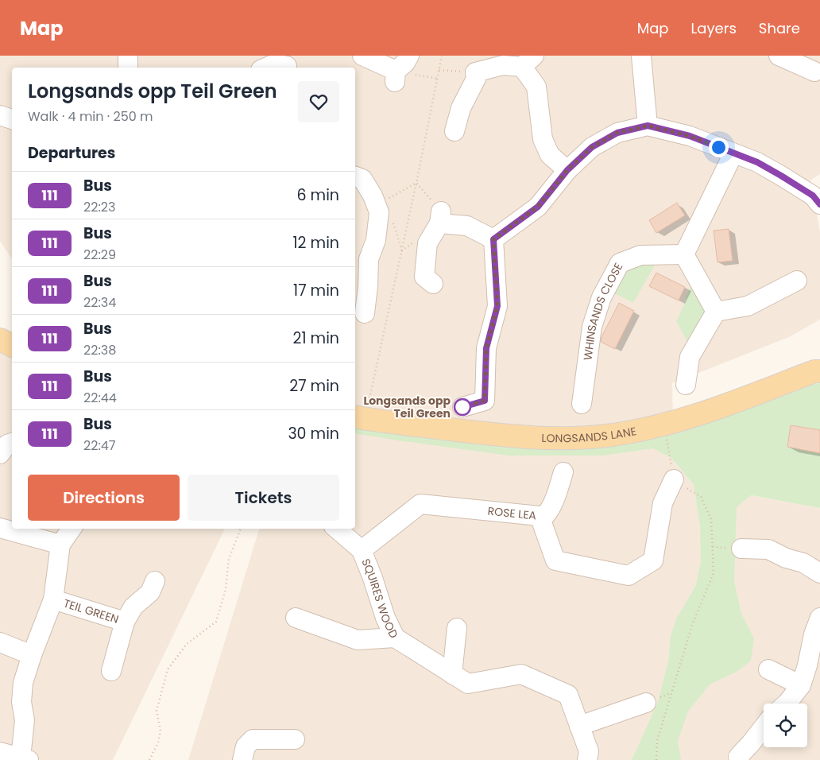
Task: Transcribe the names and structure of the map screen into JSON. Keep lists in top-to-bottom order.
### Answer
{
  "streets": {
    "main road": ["LONGSANDS LANE"],
    "street": [
      "WHINSANDS CLOSE",
      "ROSE LEA",
      "SQUIRES WOOD",
      "TEIL GREEN"
    ]
  },
  "crossings": [
    ["ROSE LEA", "SQUIRES WOOD"]
  ],
  "places": ["Longsands opp Teil Green"],
  "lines": ["bus line 111"],
  "page": {
    "header": "Map",
    "nav": ["Map", "Layers", "Share"],
    "heading": [
      ["Longsands opp Teil Green", "Walk · 4 min · 250 m"],
      "Departures"
    ],
    "list": [
      {
        "mark": "111",
        "name": "Bus",
        "note": "22:23",
        "value": "6 min"
      },
      {
        "mark": "111",
        "name": "Bus",
        "note": "22:29",
        "value": "12 min"
      },
      {
        "mark": "111",
        "name": "Bus",
        "note": "22:34",
        "value": "17 min"
      },
      {
        "mark": "111",
        "name": "Bus",
        "note": "22:38",
        "value": "21 min"
      },
      {
        "mark": "111",
        "name": "Bus",
        "note": "22:44",
        "value": "27 min"
      },
      {
        "mark": "111",
        "name": "Bus",
        "note": "22:47",
        "value": "30 min"
      }
    ],
    "buttons": ["Directions", "Tickets"]
  }
}
